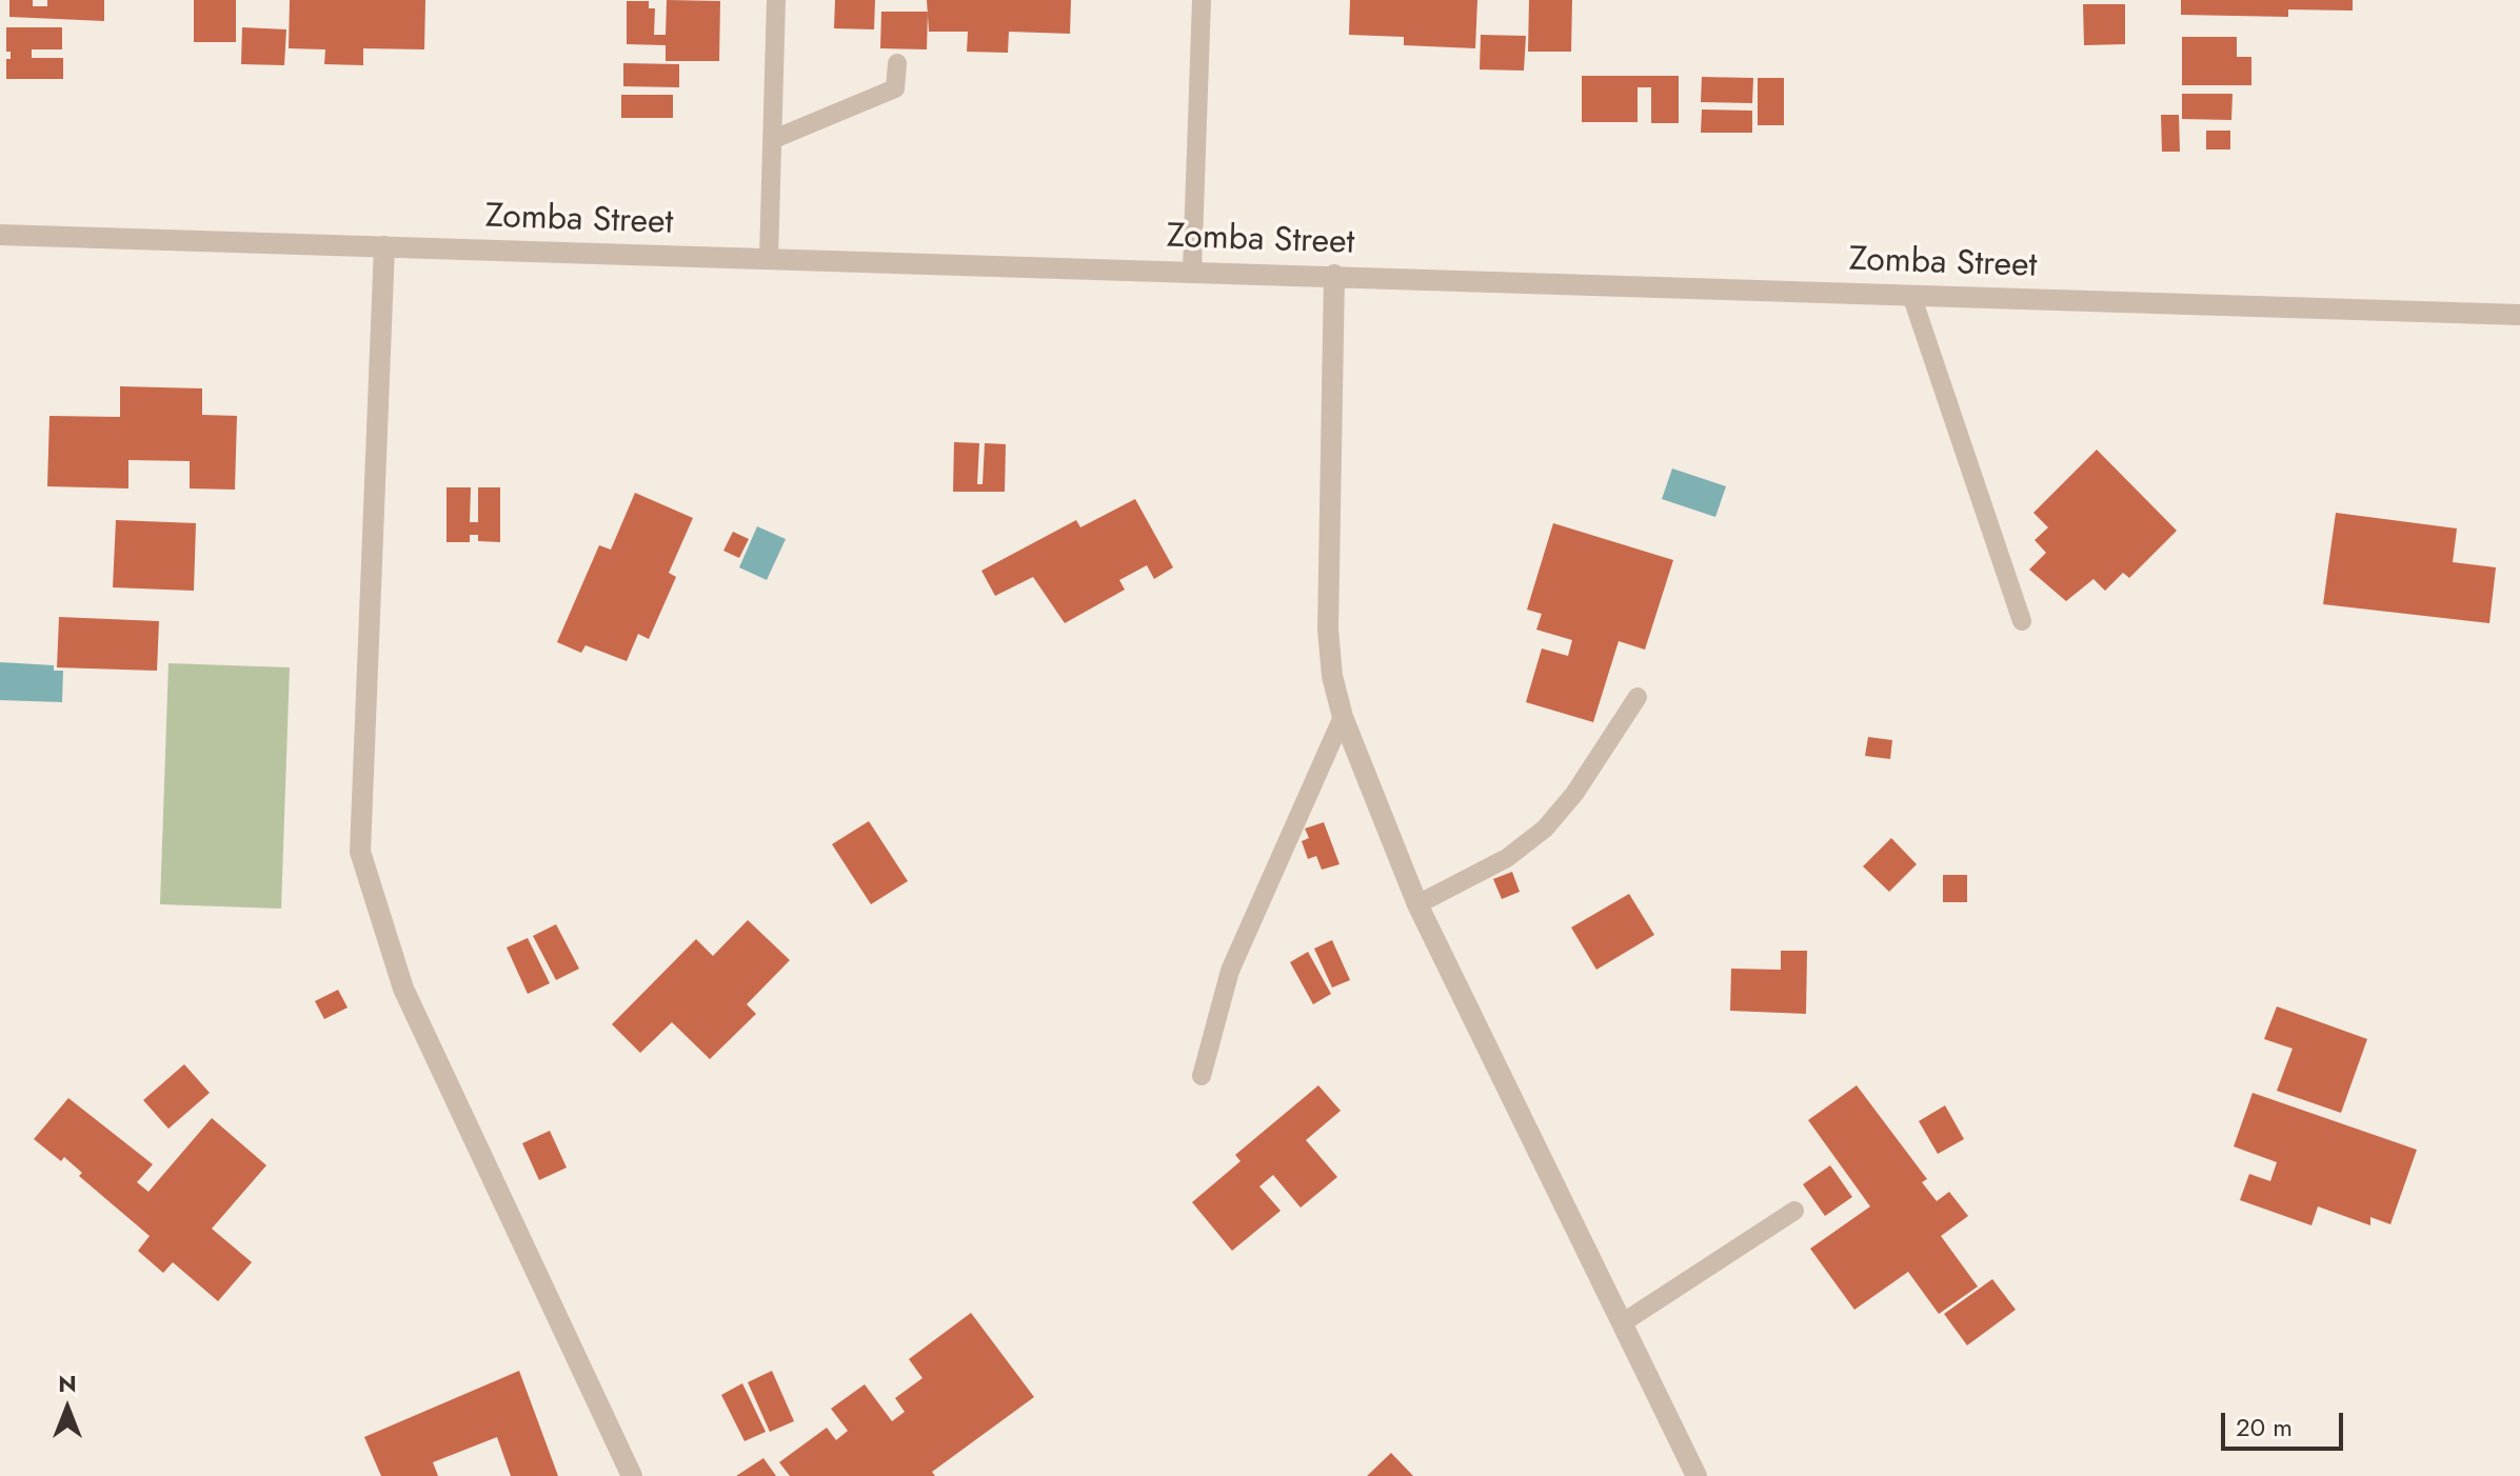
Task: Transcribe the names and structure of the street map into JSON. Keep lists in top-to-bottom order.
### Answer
{
  "streets": {
    "street": ["Zomba Street"]
  },
  "scale_bar": "20 m",
  "north": "top"
}
